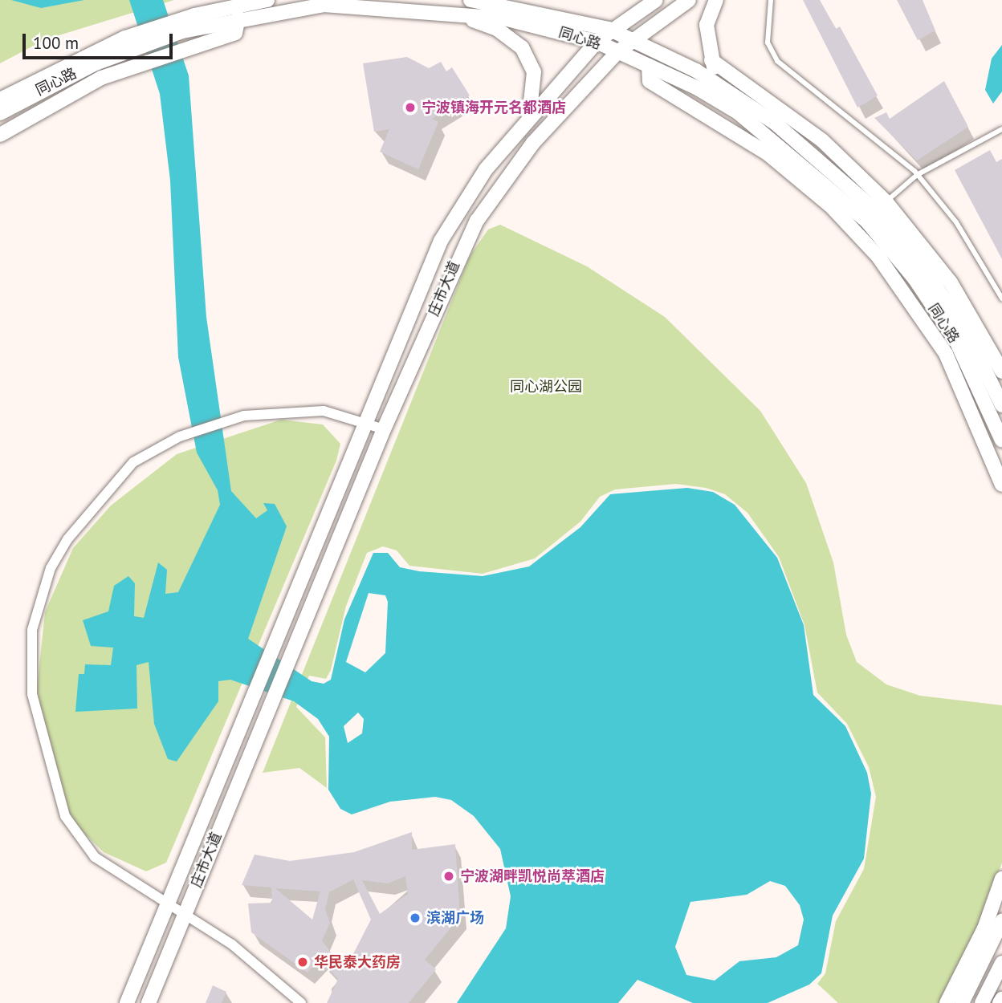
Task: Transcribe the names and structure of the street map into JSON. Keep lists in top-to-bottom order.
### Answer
{
  "streets": {
    "street": ["同心路", "庄市大道"]
  },
  "crossings": [
    ["同心路", "庄市大道"]
  ],
  "parks": ["同心湖公园"],
  "places": [
    "宁波镇海开元名都酒店",
    "宁波湖畔凯悦尚萃酒店",
    "滨湖广场",
    "华民泰大药房"
  ],
  "scale_bar": "100 m"
}
